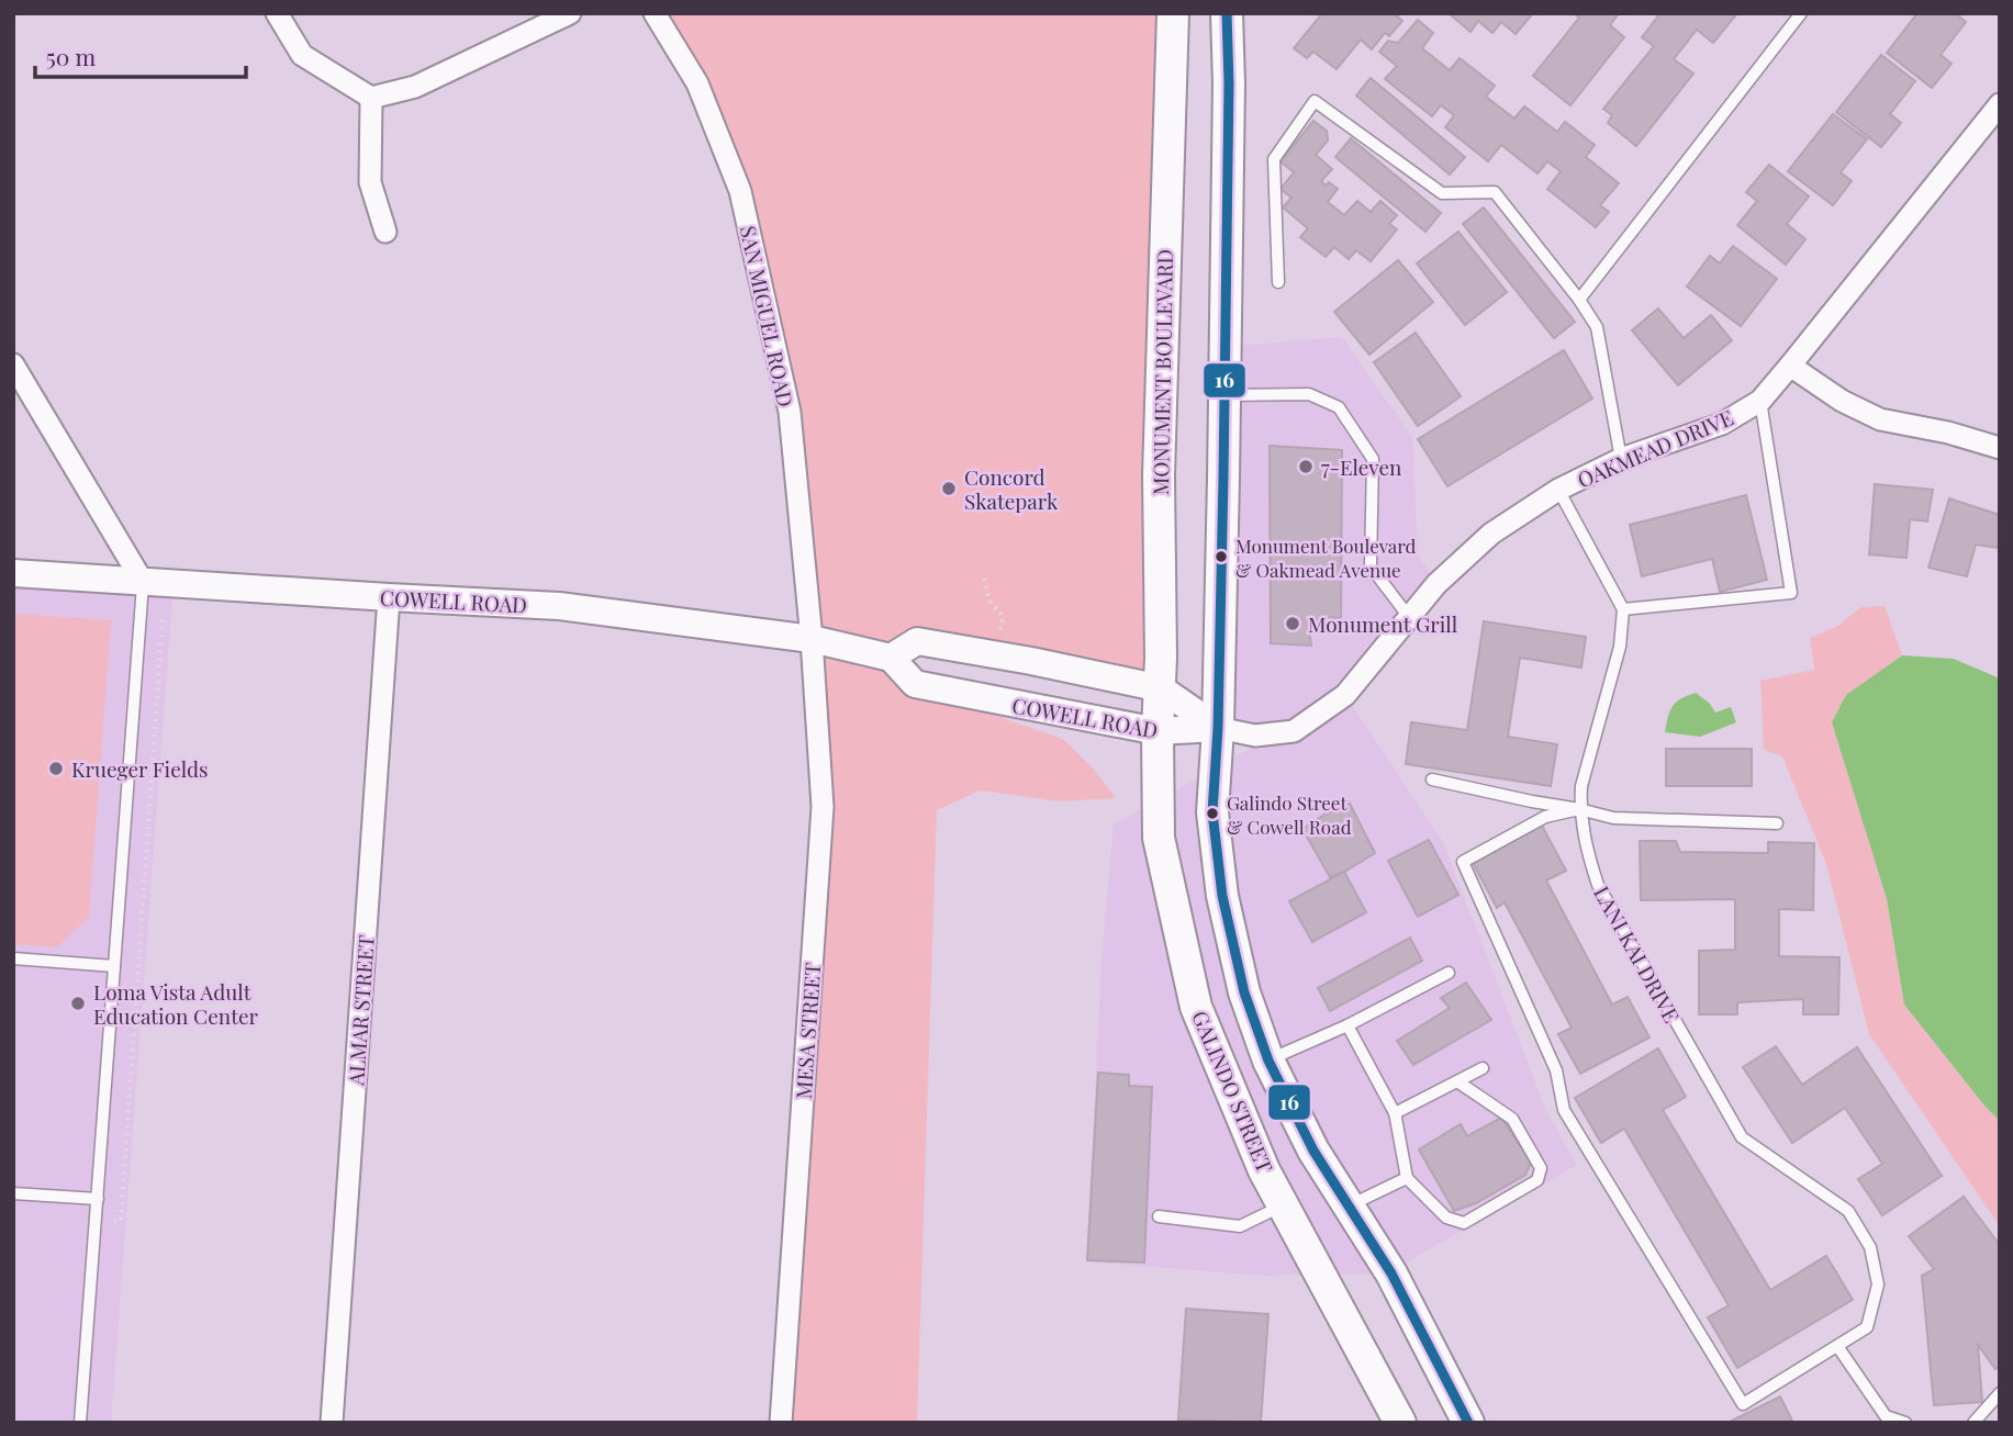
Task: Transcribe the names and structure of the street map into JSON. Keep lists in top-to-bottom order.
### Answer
{
  "streets": {
    "main road": ["MONUMENT BOULEVARD", "GALINDO STREET"],
    "street": [
      "SAN MIGUEL ROAD",
      "OAKMEAD DRIVE",
      "COWELL ROAD",
      "ALMAR STREET",
      "MESA STREET"
    ],
    "lane": ["LANI KAI DRIVE"]
  },
  "crossings": [
    ["SAN MIGUEL ROAD", "COWELL ROAD"],
    ["SAN MIGUEL ROAD", "MESA STREET"],
    ["MONUMENT BOULEVARD", "COWELL ROAD"],
    ["MONUMENT BOULEVARD", "GALINDO STREET"],
    ["OAKMEAD DRIVE", "COWELL ROAD"],
    ["COWELL ROAD", "ALMAR STREET"],
    ["COWELL ROAD", "MESA STREET"],
    ["COWELL ROAD", "GALINDO STREET"]
  ],
  "places": [
    "7-Eleven",
    "Concord Skatepark",
    "Monument Boulevard & Oakmead Avenue",
    "Monument Grill",
    "Krueger Fields",
    "Galindo Street & Cowell Road",
    "Loma Vista Adult Education Center"
  ],
  "lines": ["transit line 16"],
  "scale_bar": "50 m"
}
